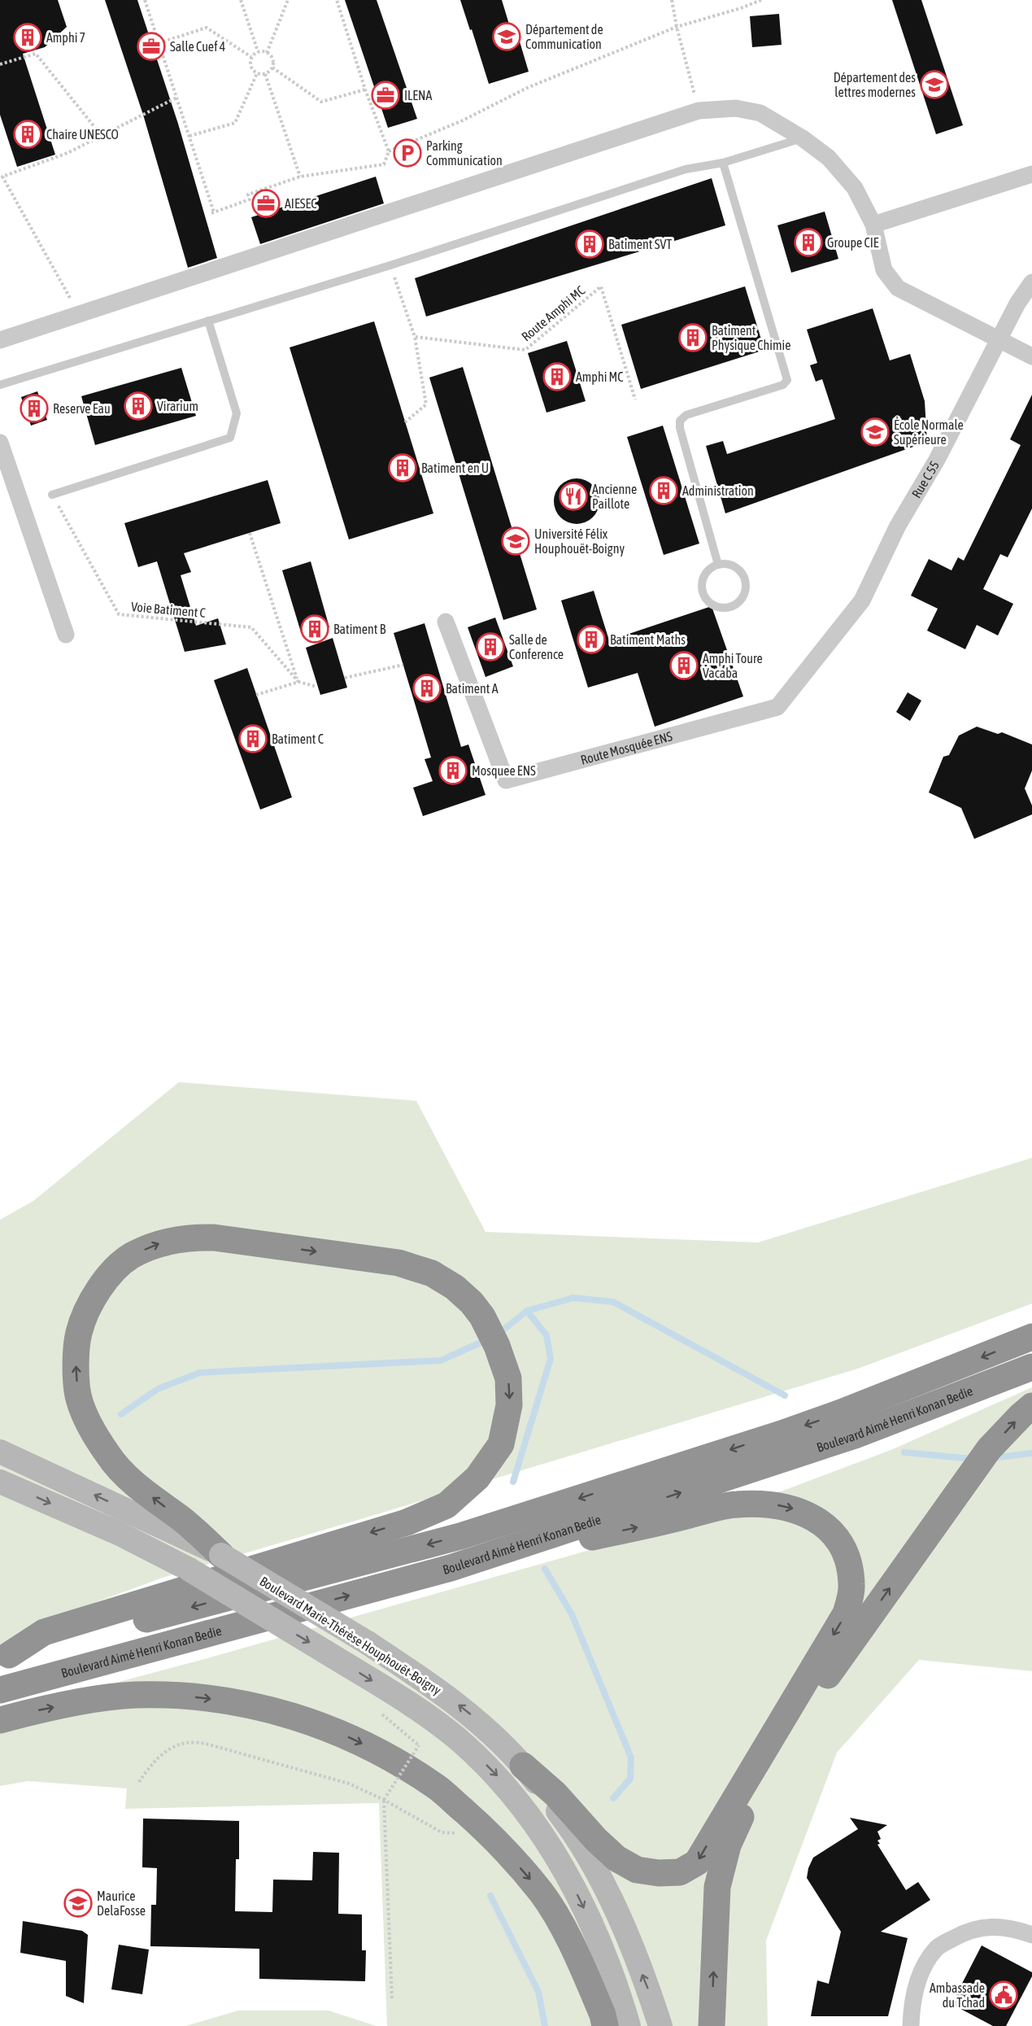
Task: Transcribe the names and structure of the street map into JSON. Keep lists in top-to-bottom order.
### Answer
{
  "streets": {
    "highway": ["Boulevard Aimé Henri Konan Bedie"],
    "main road": ["Boulevard Marie-Thérèse Houphouët-Boigny"],
    "street": ["Rue C 55", "Route Mosquée ENS"],
    "path": ["Route Amphi MC", "Voie Batiment C"]
  },
  "crossings": [
    ["Rue C 55", "Route Mosquée ENS"]
  ],
  "places": {
    "school or university": [
      "Département de Communication",
      "Département des lettres modernes",
      "École Normale Supérieure",
      "Université Félix Houphouët-Boigny",
      "Maurice DelaFosse"
    ],
    "building": [
      "Amphi 7",
      "Chaire UNESCO",
      "Groupe CIE",
      "Batiment SVT",
      "Batiment Physique Chimie",
      "Amphi MC",
      "Virarium",
      "Reserve Eau",
      "Batiment en U",
      "Administration",
      "Batiment B",
      "Batiment Maths",
      "Salle de Conference",
      "Amphi Toure Vacaba",
      "Batiment A",
      "Batiment C",
      "Mosquee ENS"
    ],
    "office": ["Salle Cuef 4", "ILENA", "AIESEC"],
    "parking": ["Parking Communication"],
    "restaurant": ["Ancienne Paillote"],
    "public building": ["Ambassade du Tchad"]
  }
}
